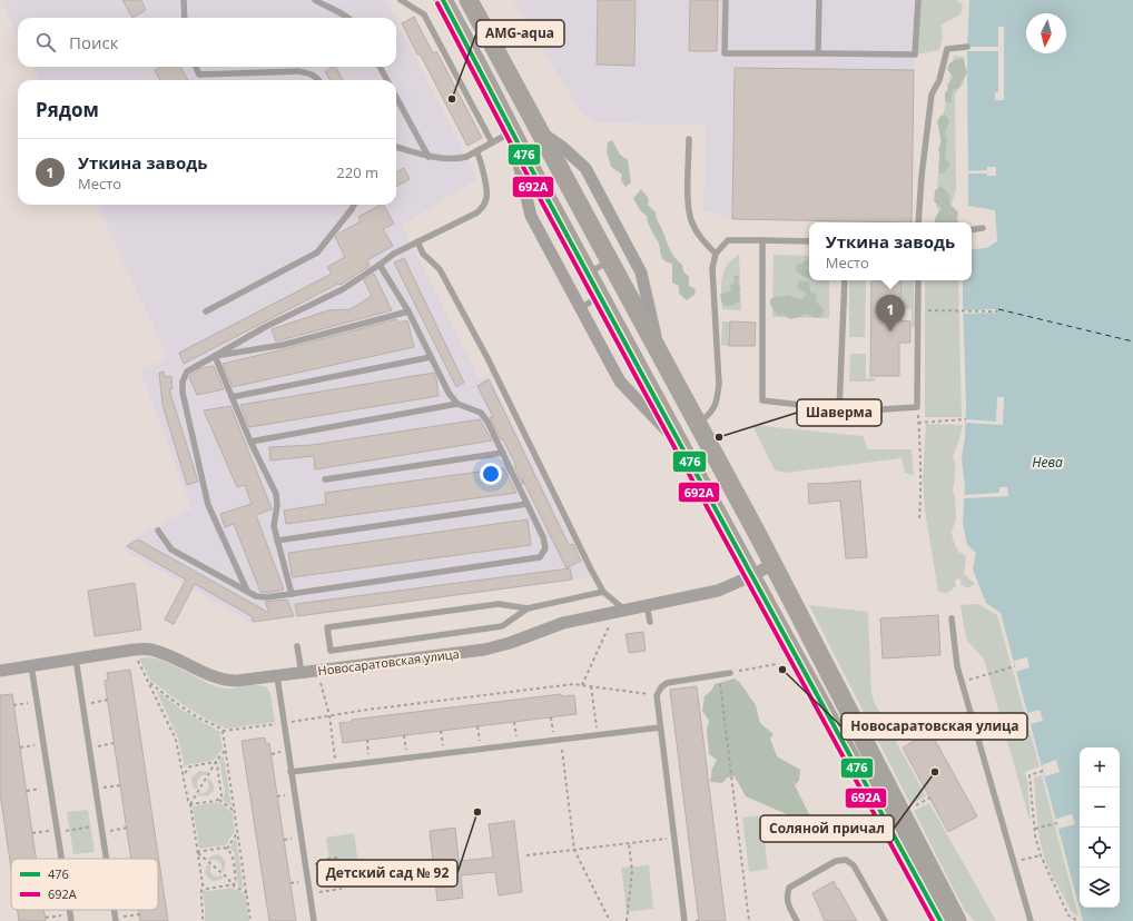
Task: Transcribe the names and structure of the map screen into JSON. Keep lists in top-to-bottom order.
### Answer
{
  "streets": {
    "street": ["Новосаратовская улица"]
  },
  "water": ["Нева"],
  "places": [
    "AMG-aqua",
    "Шаверма",
    "Новосаратовская улица",
    "Соляной причал",
    "Детский сад № 92"
  ],
  "lines": ["transit line 476", "transit line 692А"],
  "legend": ["476", "692А"],
  "north": "bottom",
  "page": {
    "search": "Поиск",
    "heading": "Рядом",
    "list": [
      {
        "mark": "1",
        "name": "Уткина заводь",
        "note": "Место",
        "value": "220 m"
      }
    ],
    "popup": ["Уткина заводь", "Место"],
    "pins": "1",
    "map_buttons": ["+", "−"]
  }
}
